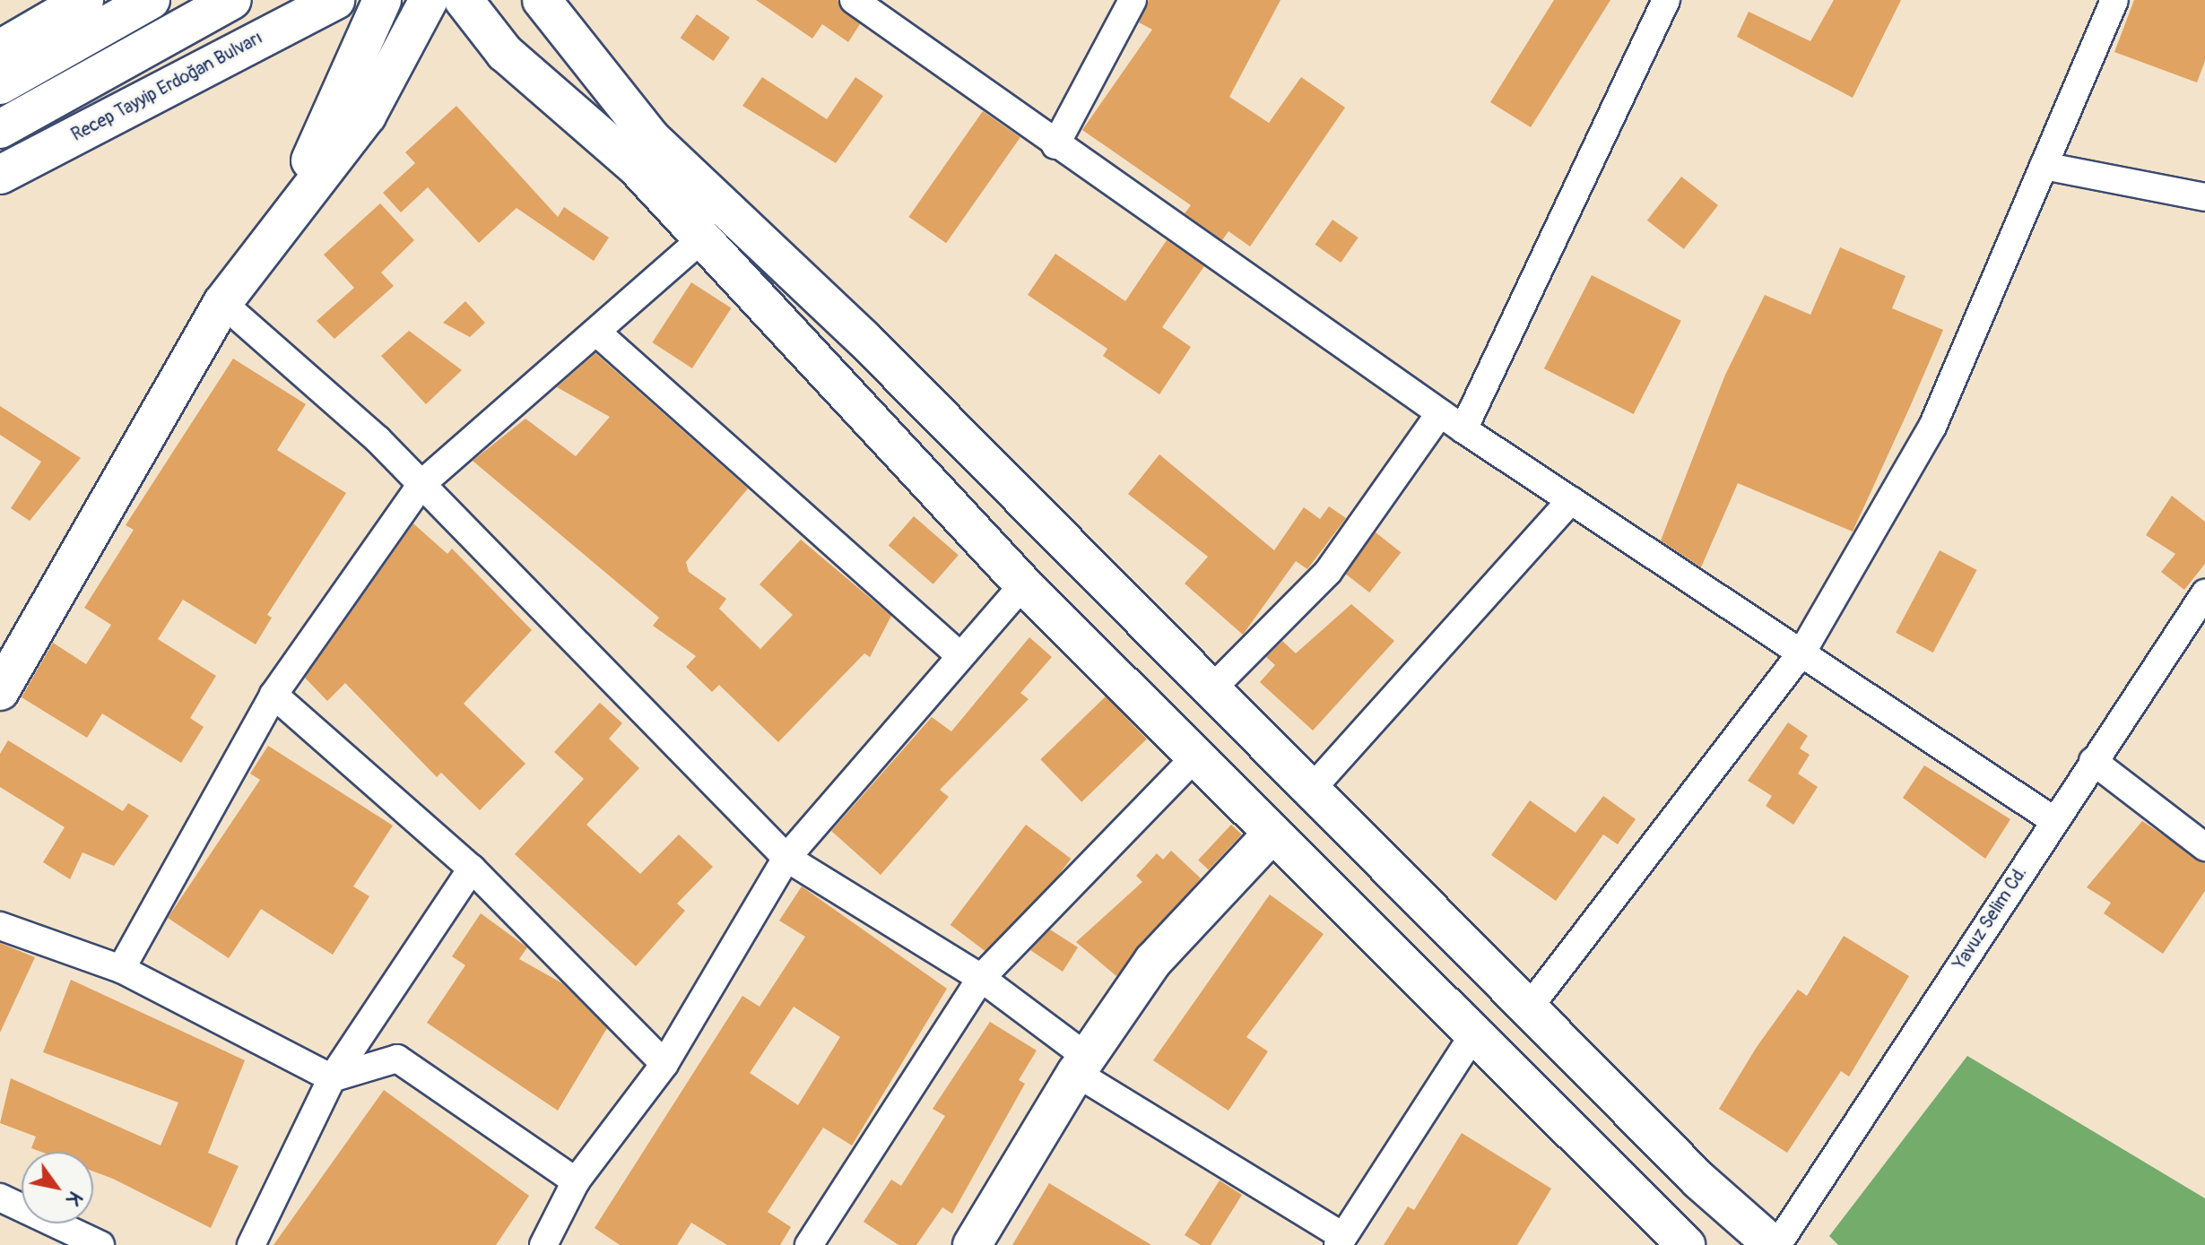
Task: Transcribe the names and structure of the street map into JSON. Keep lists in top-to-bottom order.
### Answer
{
  "streets": {
    "main road": ["Recep Tayyip Erdoğan Bulvarı"],
    "street": ["Yavuz Selim Cd."]
  },
  "north": "bottom right"
}
